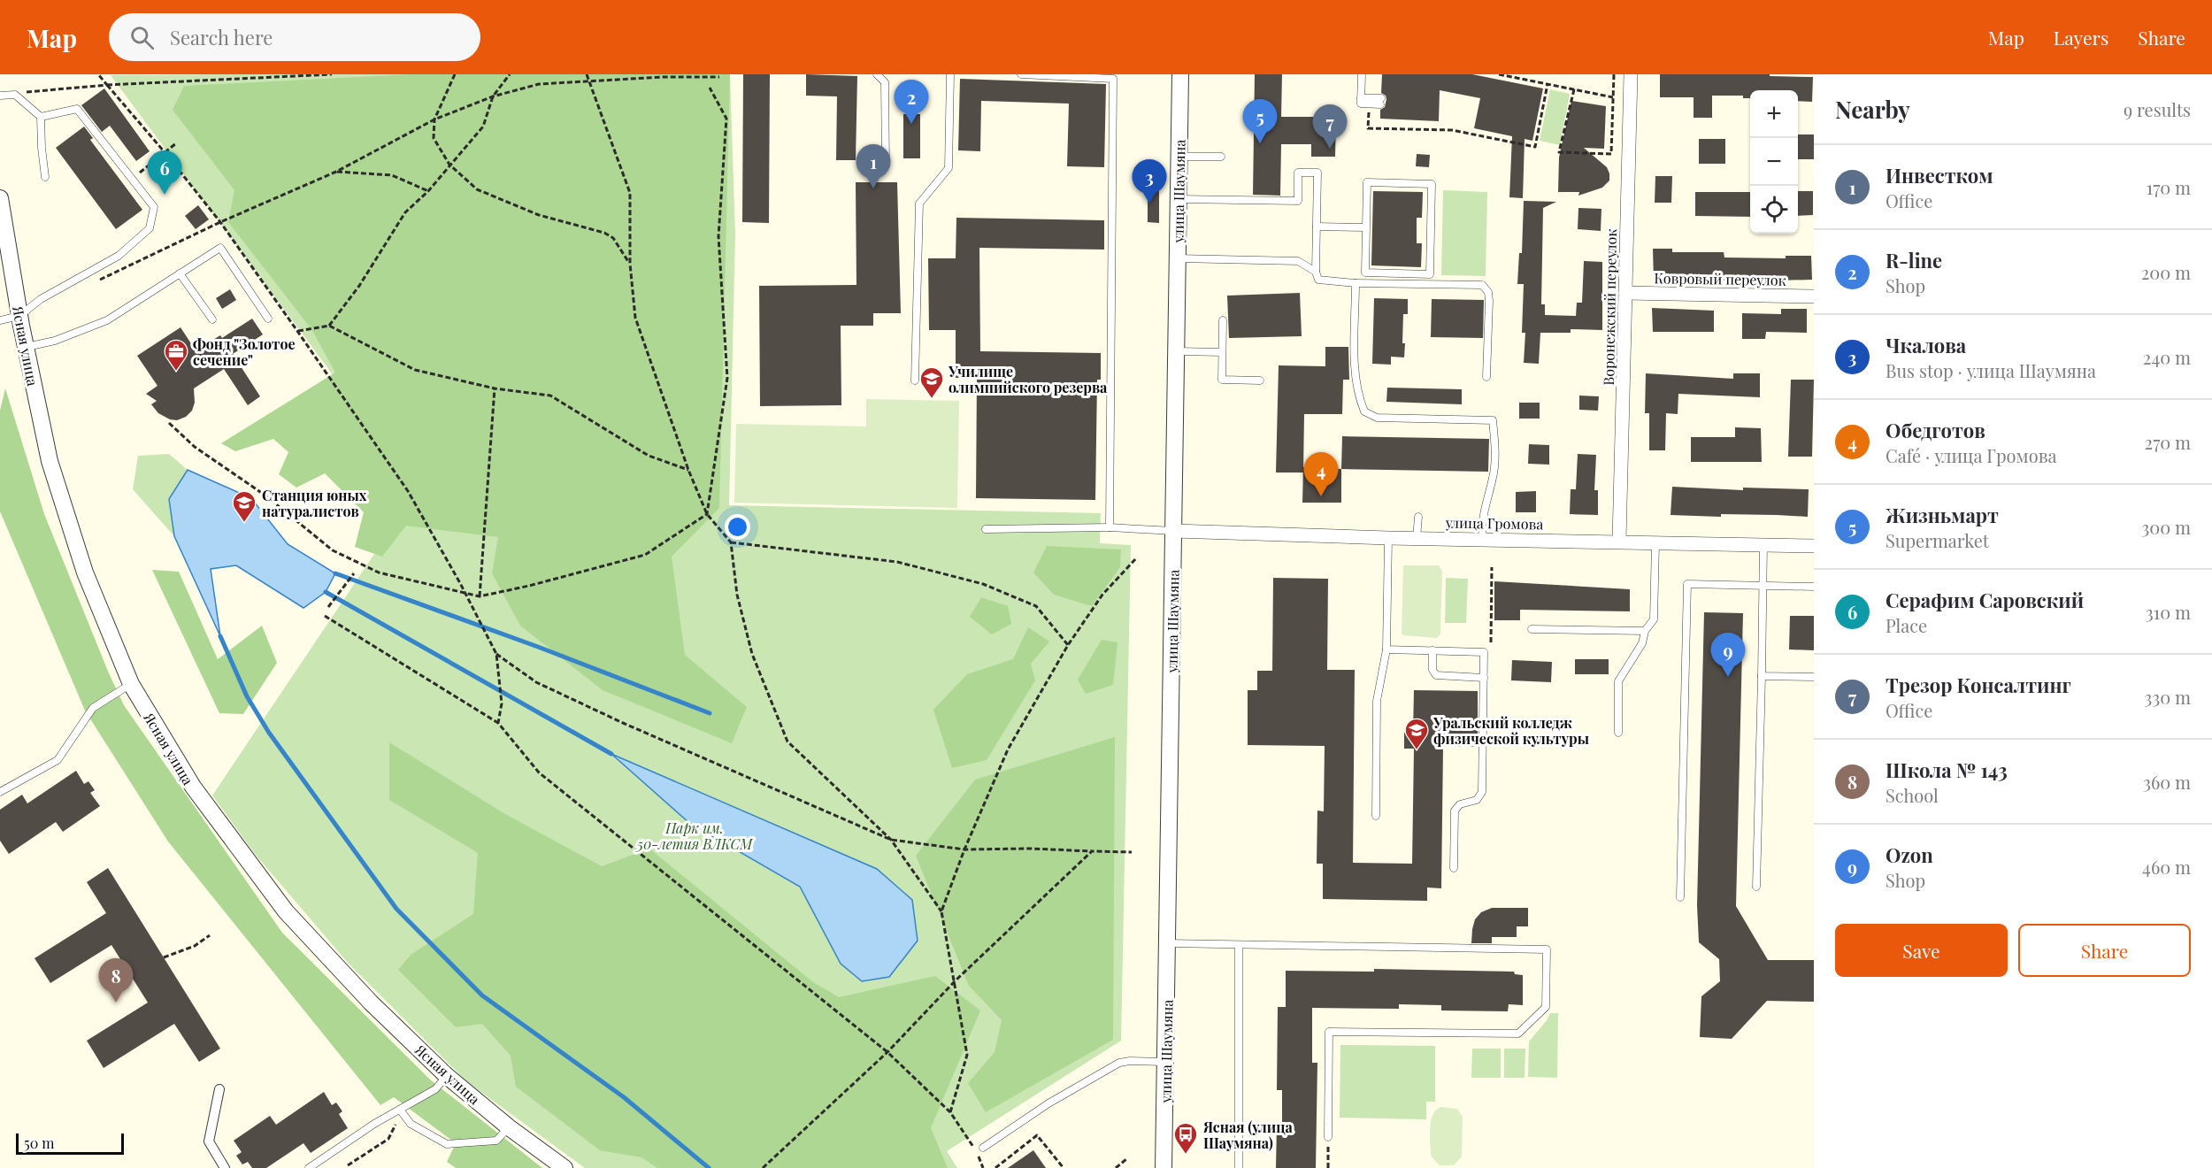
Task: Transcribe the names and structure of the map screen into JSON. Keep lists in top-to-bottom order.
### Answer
{
  "streets": {
    "street": [
      "улица Шаумяна",
      "Ковровый переулок",
      "Воронежский переулок",
      "Ясная улица",
      "улица Громова"
    ]
  },
  "crossings": [
    ["улица Шаумяна", "улица Громова"],
    ["Ковровый переулок", "Воронежский переулок"],
    ["Воронежский переулок", "улица Громова"]
  ],
  "parks": ["Парк им. 50-летия ВЛКСМ"],
  "places": {
    "office": ["Фонд \"Золотое сечение\""],
    "school or university": ["Училище олимпийского резерва", "Станция юных натуралистов", "Уральский колледж физической культуры"],
    "bus stop": ["Ясная (улица Шаумяна)"]
  },
  "scale_bar": "50 m",
  "page": {
    "header": "Map",
    "search": "Search here",
    "nav": ["Map", "Layers", "Share"],
    "heading": ["Nearby", "9 results"],
    "pins": [
      "2",
      "5",
      "7",
      "1",
      "6",
      "3",
      "4",
      "9",
      "8"
    ],
    "map_buttons": ["+", "−"],
    "list": [
      {
        "mark": "1",
        "name": "Инвестком",
        "note": "Office",
        "value": "170 m"
      },
      {
        "mark": "2",
        "name": "R-line",
        "note": "Shop",
        "value": "200 m"
      },
      {
        "mark": "3",
        "name": "Чкалова",
        "note": "Bus stop · улица Шаумяна",
        "value": "240 m"
      },
      {
        "mark": "4",
        "name": "Обедготов",
        "note": "Café · улица Громова",
        "value": "270 m"
      },
      {
        "mark": "5",
        "name": "Жизньмарт",
        "note": "Supermarket",
        "value": "300 m"
      },
      {
        "mark": "6",
        "name": "Серафим Саровский",
        "note": "Place",
        "value": "310 m"
      },
      {
        "mark": "7",
        "name": "Трезор Консалтинг",
        "note": "Office",
        "value": "330 m"
      },
      {
        "mark": "8",
        "name": "Школа № 143",
        "note": "School",
        "value": "360 m"
      },
      {
        "mark": "9",
        "name": "Ozon",
        "note": "Shop",
        "value": "460 m"
      }
    ],
    "buttons": ["Save", "Share"],
    "scale": "50 m"
  }
}
